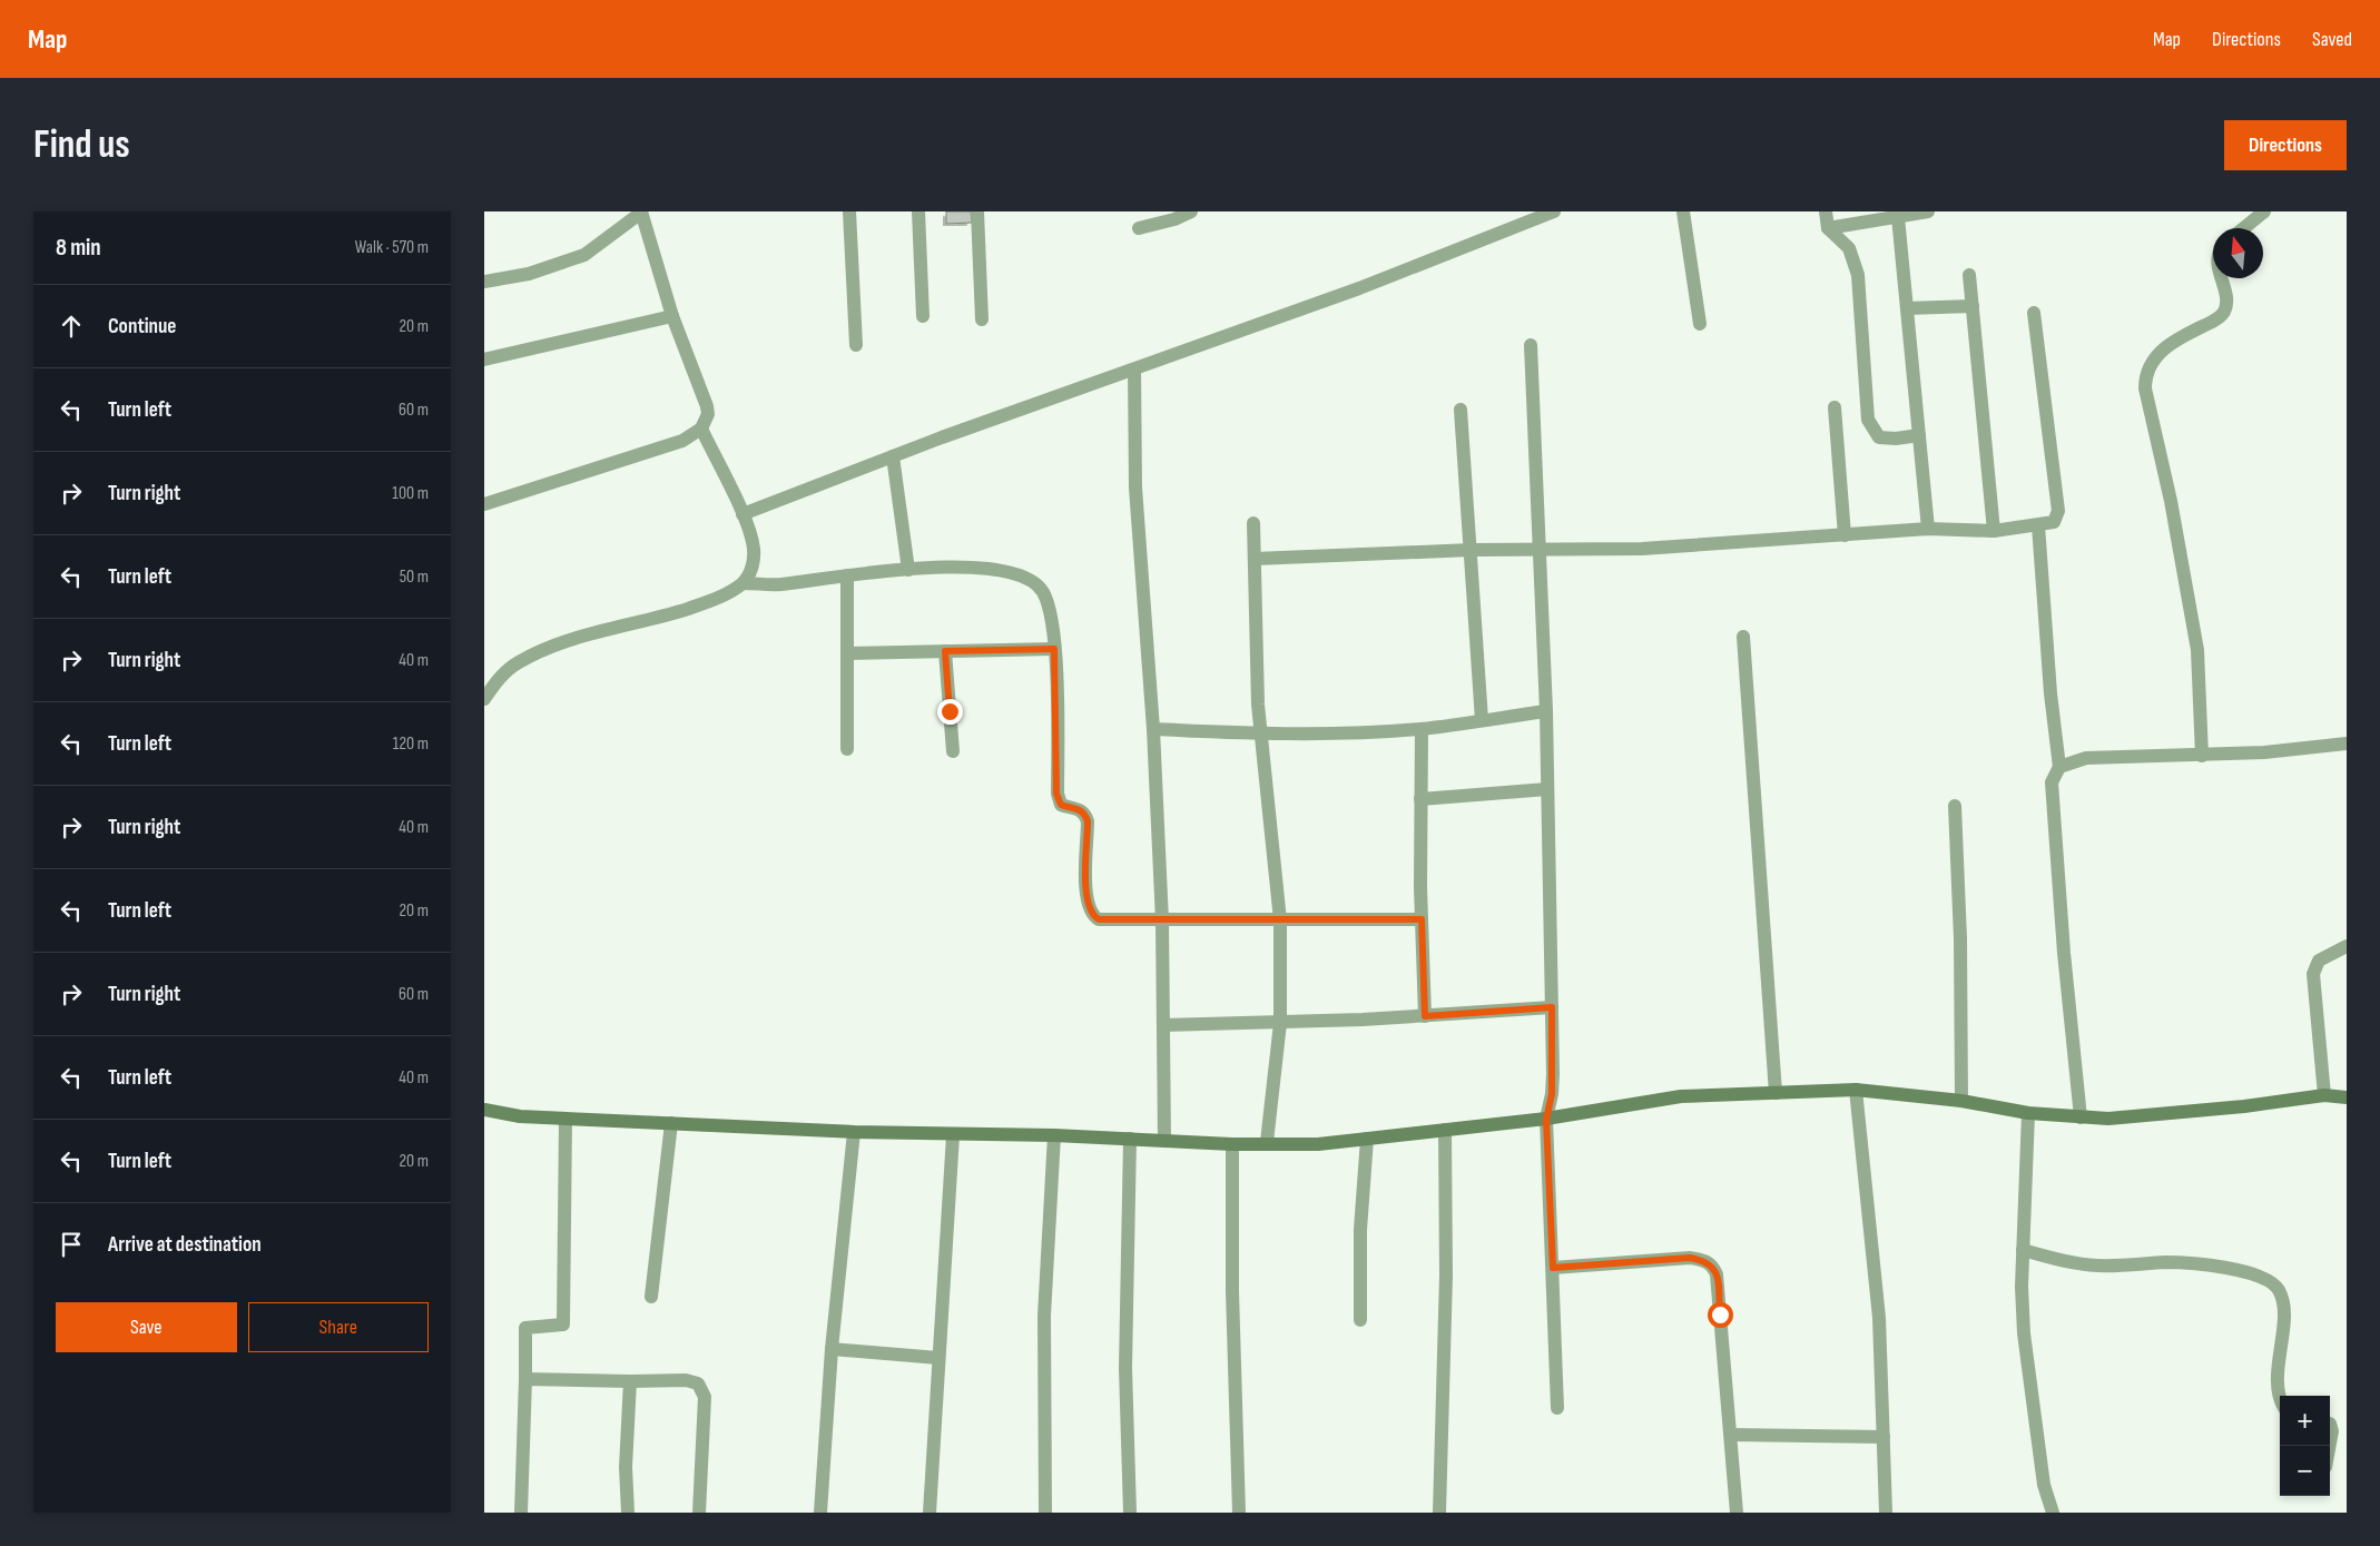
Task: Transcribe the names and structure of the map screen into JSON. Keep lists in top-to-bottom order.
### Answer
{
  "north": "top",
  "page": {
    "header": "Map",
    "nav": ["Map", "Directions", "Saved"],
    "buttons": [
      "Directions",
      ["Save", "Share"]
    ],
    "title": "Find us",
    "heading": ["8 min", "Walk · 570 m"],
    "list": [
      ["Continue", "20 m"],
      ["Turn left", "60 m"],
      ["Turn right", "100 m"],
      ["Turn left", "50 m"],
      ["Turn right", "40 m"],
      ["Turn left", "120 m"],
      ["Turn right", "40 m"],
      ["Turn left", "20 m"],
      ["Turn right", "60 m"],
      ["Turn left", "40 m"],
      ["Turn left", "20 m"],
      "Arrive at destination"
    ],
    "map_buttons": ["+", "−"]
  }
}
